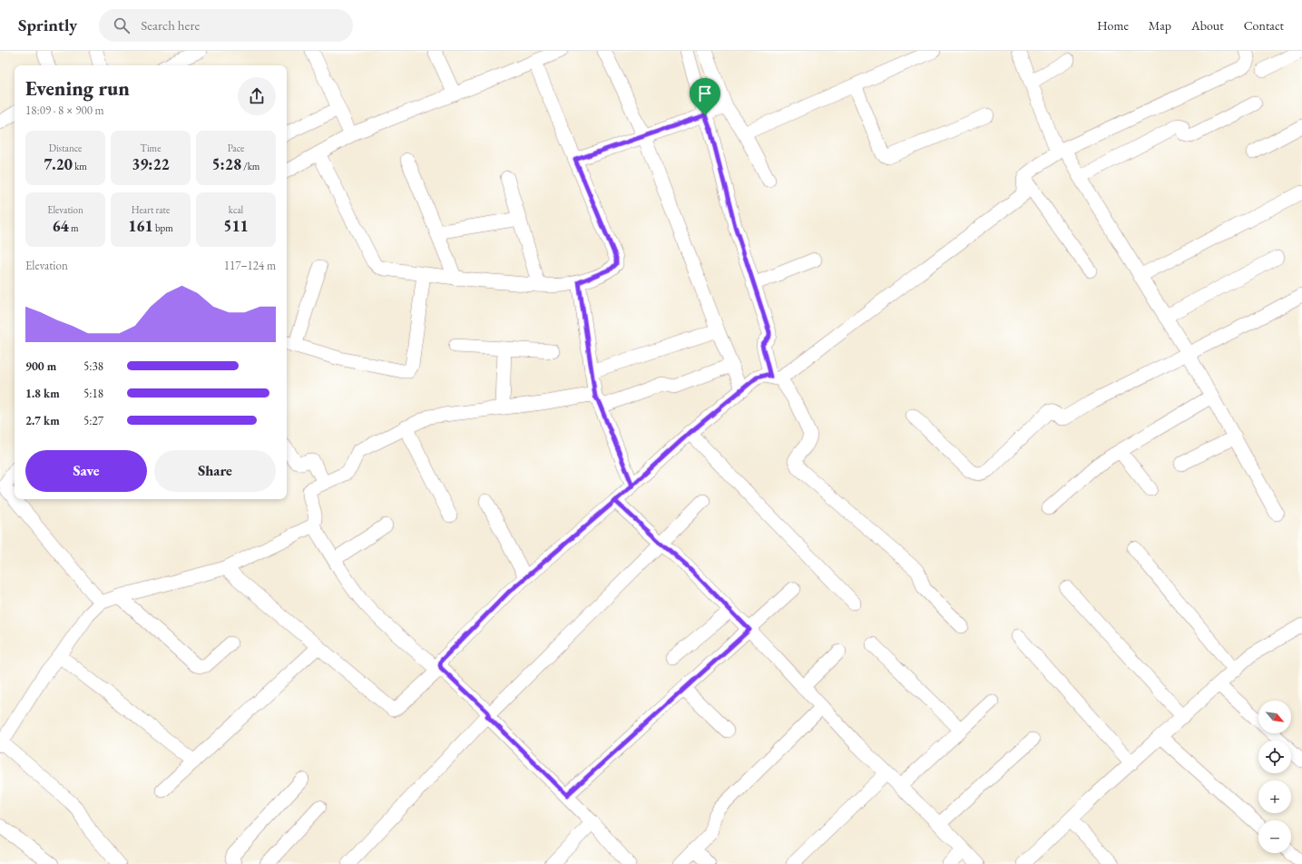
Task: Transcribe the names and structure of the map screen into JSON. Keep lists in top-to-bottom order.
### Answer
{
  "north": "bottom right",
  "page": {
    "header": "Sprintly",
    "search": "Search here",
    "nav": [
      "Home",
      "Map",
      "About",
      "Contact"
    ],
    "heading": ["Evening run", "18:09 · 8 × 900 m"],
    "stats": [
      ["Distance", "7.20 km"],
      ["Time", "39:22"],
      ["Pace", "5:28 /km"],
      ["Elevation", "64 m"],
      ["Heart rate", "161 bpm"],
      ["kcal", "511"]
    ],
    "chart": ["Elevation", "117–124 m"],
    "list": [
      {
        "name": "900 m",
        "note": "5:38"
      },
      {
        "name": "1.8 km",
        "note": "5:18"
      },
      {
        "name": "2.7 km",
        "note": "5:27"
      }
    ],
    "buttons": ["Save", "Share"],
    "map_buttons": ["+", "−"]
  }
}
